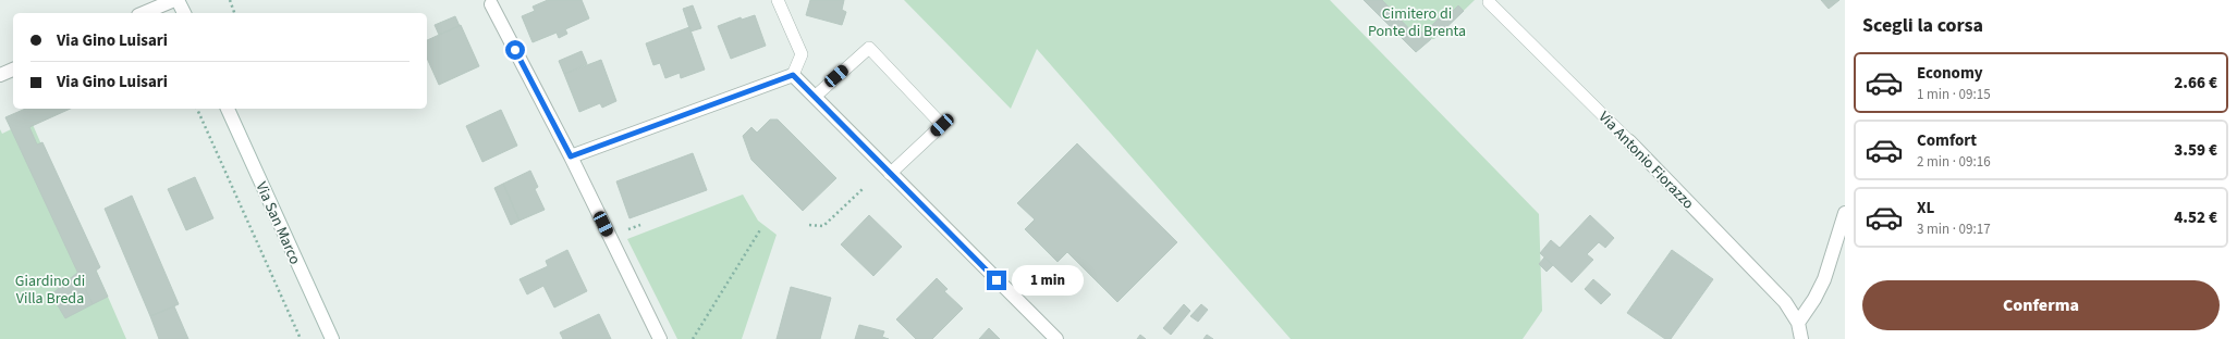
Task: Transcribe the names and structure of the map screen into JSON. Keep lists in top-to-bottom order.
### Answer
{
  "streets": {
    "street": ["Via Antonio Fiorazzo", "Via San Marco"]
  },
  "parks": ["Cimitero di Ponte di Brenta", "Giardino di Villa Breda"],
  "page": {
    "heading": "Scegli la corsa",
    "banner": ["Via Gino Luisari", "Via Gino Luisari"],
    "list": [
      {
        "name": "Economy",
        "note": "1 min · 09:15",
        "value": "2.66 €"
      },
      {
        "name": "Comfort",
        "note": "2 min · 09:16",
        "value": "3.59 €"
      },
      {
        "name": "XL",
        "note": "3 min · 09:17",
        "value": "4.52 €"
      }
    ],
    "bubble": "1 min",
    "buttons": "Conferma"
  }
}
